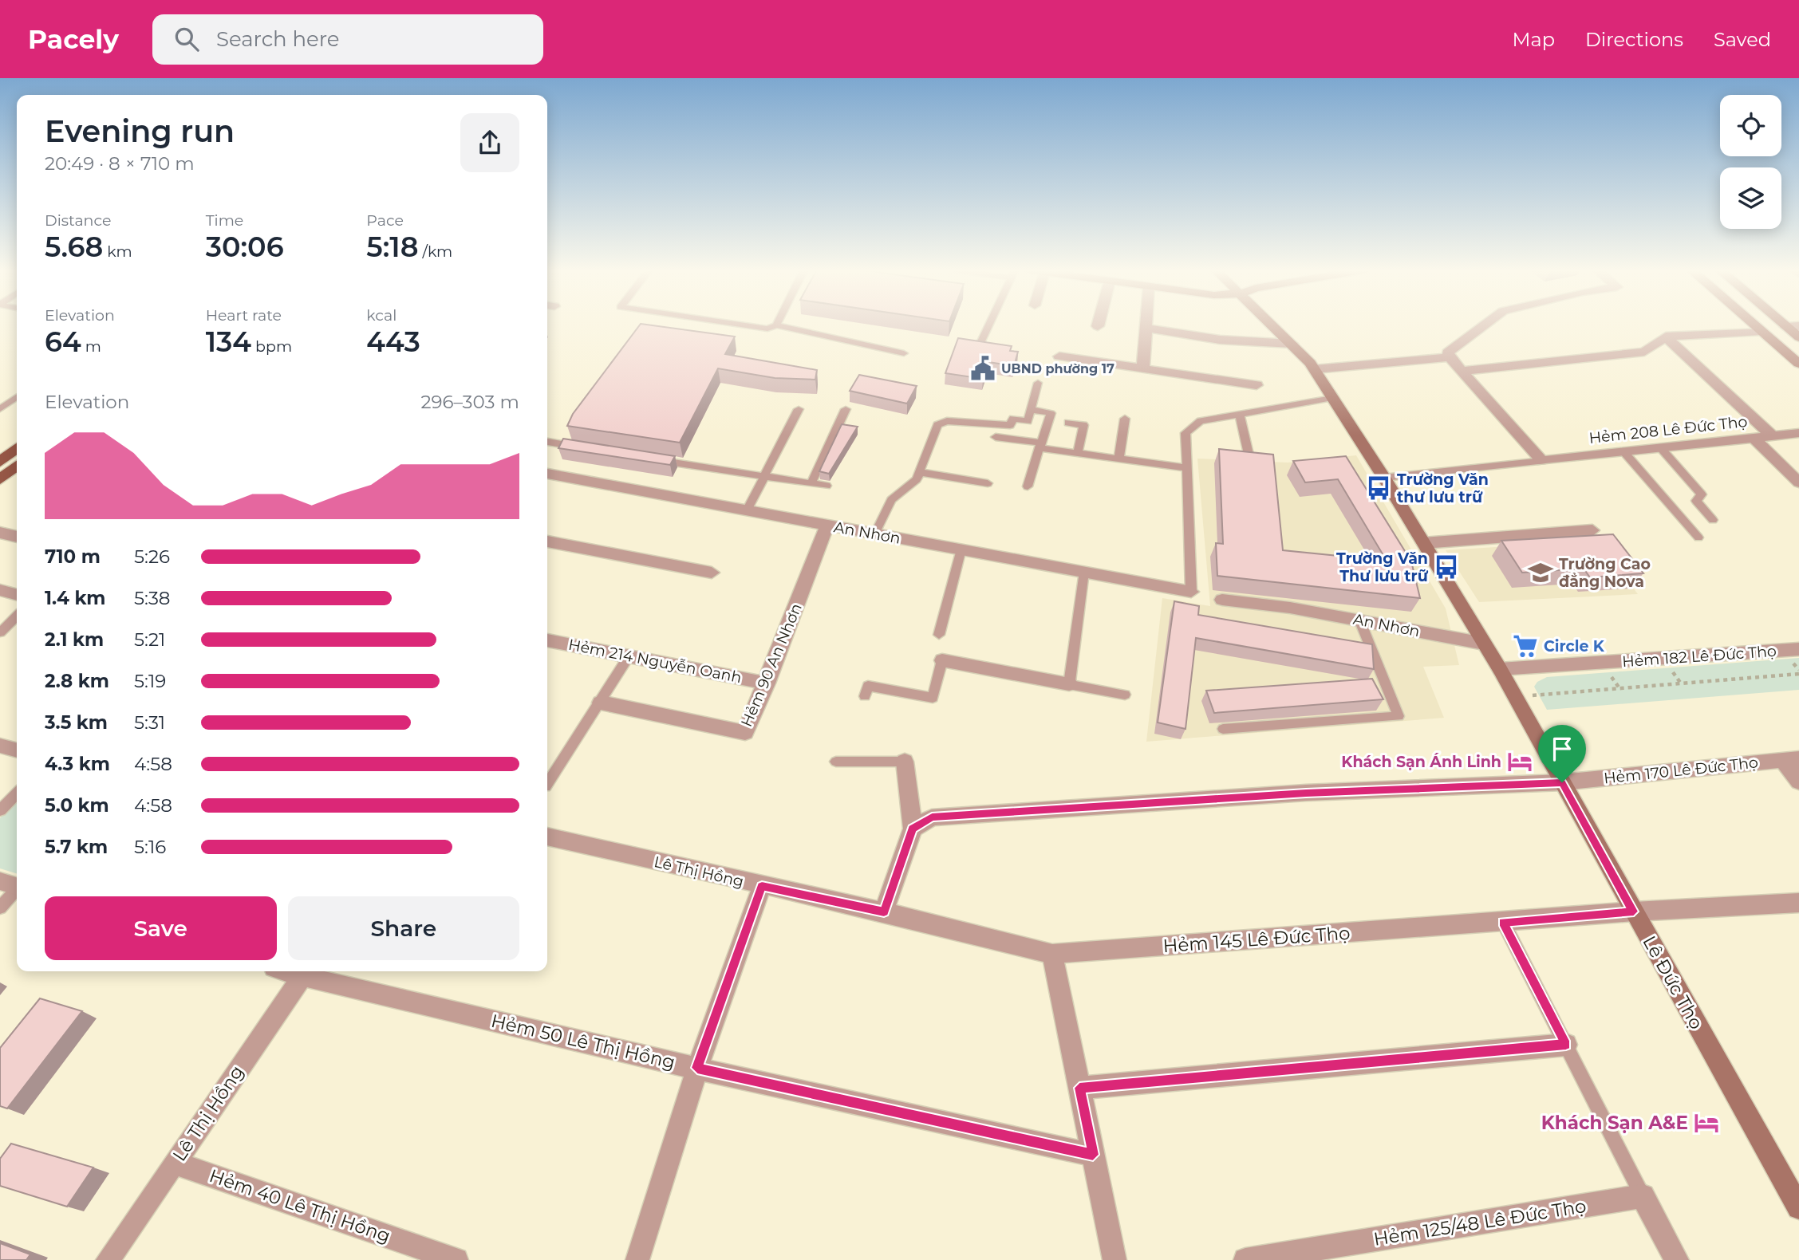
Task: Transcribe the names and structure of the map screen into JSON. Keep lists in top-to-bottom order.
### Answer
{
  "streets": {
    "street": [
      "Hẻm 208 Lê Đức Thọ",
      "An Nhơn",
      "Hẻm 182 Lê Đức Thọ",
      "Hẻm 214 Nguyễn Oanh",
      "Hẻm 90 An Nhơn",
      "Hẻm 170 Lê Đức Thọ",
      "Lê Thị Hồng",
      "Hẻm 145 Lê Đức Thọ",
      "Lê Đức Thọ",
      "Hẻm 50 Lê Thị Hồng",
      "Hẻm 40 Lê Thị Hồng",
      "Hẻm 125/48 Lê Đức Thọ"
    ]
  },
  "crossings": [
    ["An Nhơn", "Hẻm 90 An Nhơn"],
    ["An Nhơn", "Lê Đức Thọ"],
    ["Hẻm 182 Lê Đức Thọ", "Lê Đức Thọ"],
    ["Hẻm 214 Nguyễn Oanh", "Hẻm 90 An Nhơn"],
    ["Hẻm 170 Lê Đức Thọ", "Lê Đức Thọ"],
    ["Lê Thị Hồng", "Hẻm 145 Lê Đức Thọ"],
    ["Lê Thị Hồng", "Hẻm 50 Lê Thị Hồng"],
    ["Lê Thị Hồng", "Hẻm 40 Lê Thị Hồng"],
    ["Hẻm 145 Lê Đức Thọ", "Lê Đức Thọ"]
  ],
  "places": {
    "public building": ["UBND phường 17"],
    "bus stop": ["Trường Văn thư lưu trữ", "Trường Văn Thư lưu trữ"],
    "school or university": ["Trường Cao đẳng Nova"],
    "supermarket": ["Circle K"],
    "hotel": ["Khách Sạn Ánh Linh", "Khách Sạn A&E"]
  },
  "page": {
    "header": "Pacely",
    "search": "Search here",
    "nav": ["Map", "Directions", "Saved"],
    "heading": ["Evening run", "20:49 · 8 × 710 m"],
    "stats": [
      ["Distance", "5.68 km"],
      ["Time", "30:06"],
      ["Pace", "5:18 /km"],
      ["Elevation", "64 m"],
      ["Heart rate", "134 bpm"],
      ["kcal", "443"]
    ],
    "chart": ["Elevation", "296–303 m"],
    "list": [
      {
        "name": "710 m",
        "note": "5:26"
      },
      {
        "name": "1.4 km",
        "note": "5:38"
      },
      {
        "name": "2.1 km",
        "note": "5:21"
      },
      {
        "name": "2.8 km",
        "note": "5:19"
      },
      {
        "name": "3.5 km",
        "note": "5:31"
      },
      {
        "name": "4.3 km",
        "note": "4:58"
      },
      {
        "name": "5.0 km",
        "note": "4:58"
      },
      {
        "name": "5.7 km",
        "note": "5:16"
      }
    ],
    "buttons": ["Save", "Share"]
  }
}
